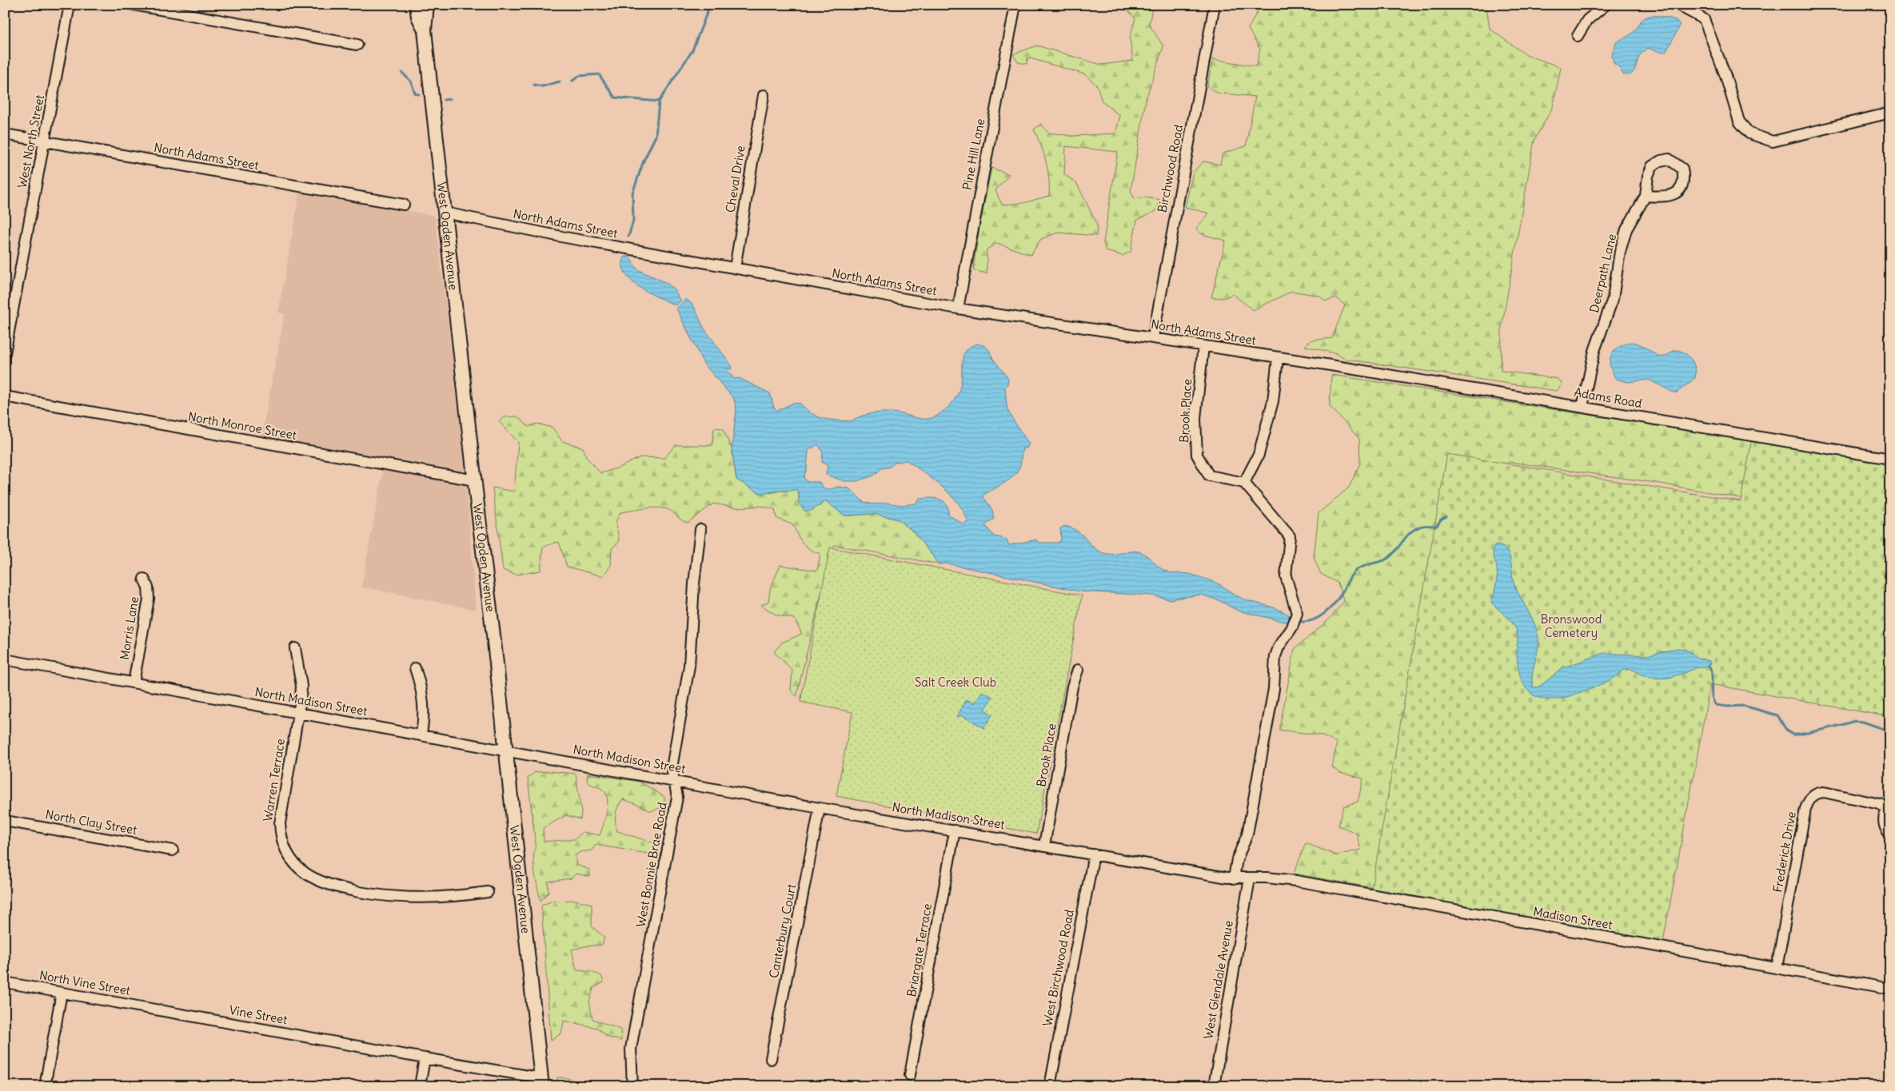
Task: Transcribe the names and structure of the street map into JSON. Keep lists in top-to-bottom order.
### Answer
{
  "streets": {
    "main road": ["West Ogden Avenue"],
    "street": [
      "West North Street",
      "Pine Hill Lane",
      "North Adams Street",
      "Birchwood Road",
      "Cheval Drive",
      "Deerpath Lane",
      "Adams Road",
      "Brook Place",
      "North Monroe Street",
      "Morris Lane",
      "North Madison Street",
      "Warren Terrace",
      "North Clay Street",
      "Frederick Drive",
      "West Bonnie Brae Road",
      "Madison Street",
      "Canterbury Court",
      "Briargate Terrace",
      "West Birchwood Road",
      "West Glendale Avenue",
      "North Vine Street",
      "Vine Street"
    ]
  },
  "crossings": [
    ["West North Street", "North Adams Street"],
    ["Pine Hill Lane", "North Adams Street"],
    ["North Adams Street", "Birchwood Road"],
    ["North Adams Street", "Cheval Drive"],
    ["North Adams Street", "West Ogden Avenue"],
    ["North Adams Street", "Adams Road"],
    ["North Adams Street", "Brook Place"],
    ["West Ogden Avenue", "North Monroe Street"],
    ["West Ogden Avenue", "North Madison Street"],
    ["Deerpath Lane", "Adams Road"],
    ["Brook Place", "North Madison Street"],
    ["Morris Lane", "North Madison Street"],
    ["North Madison Street", "Warren Terrace"],
    ["North Madison Street", "West Bonnie Brae Road"],
    ["North Madison Street", "Madison Street"],
    ["North Madison Street", "Canterbury Court"],
    ["North Madison Street", "Briargate Terrace"],
    ["North Madison Street", "West Birchwood Road"],
    ["North Madison Street", "West Glendale Avenue"],
    ["Frederick Drive", "Madison Street"],
    ["Madison Street", "West Glendale Avenue"],
    ["North Vine Street", "Vine Street"]
  ],
  "parks": ["Bronswood Cemetery", "Salt Creek Club"]
}
